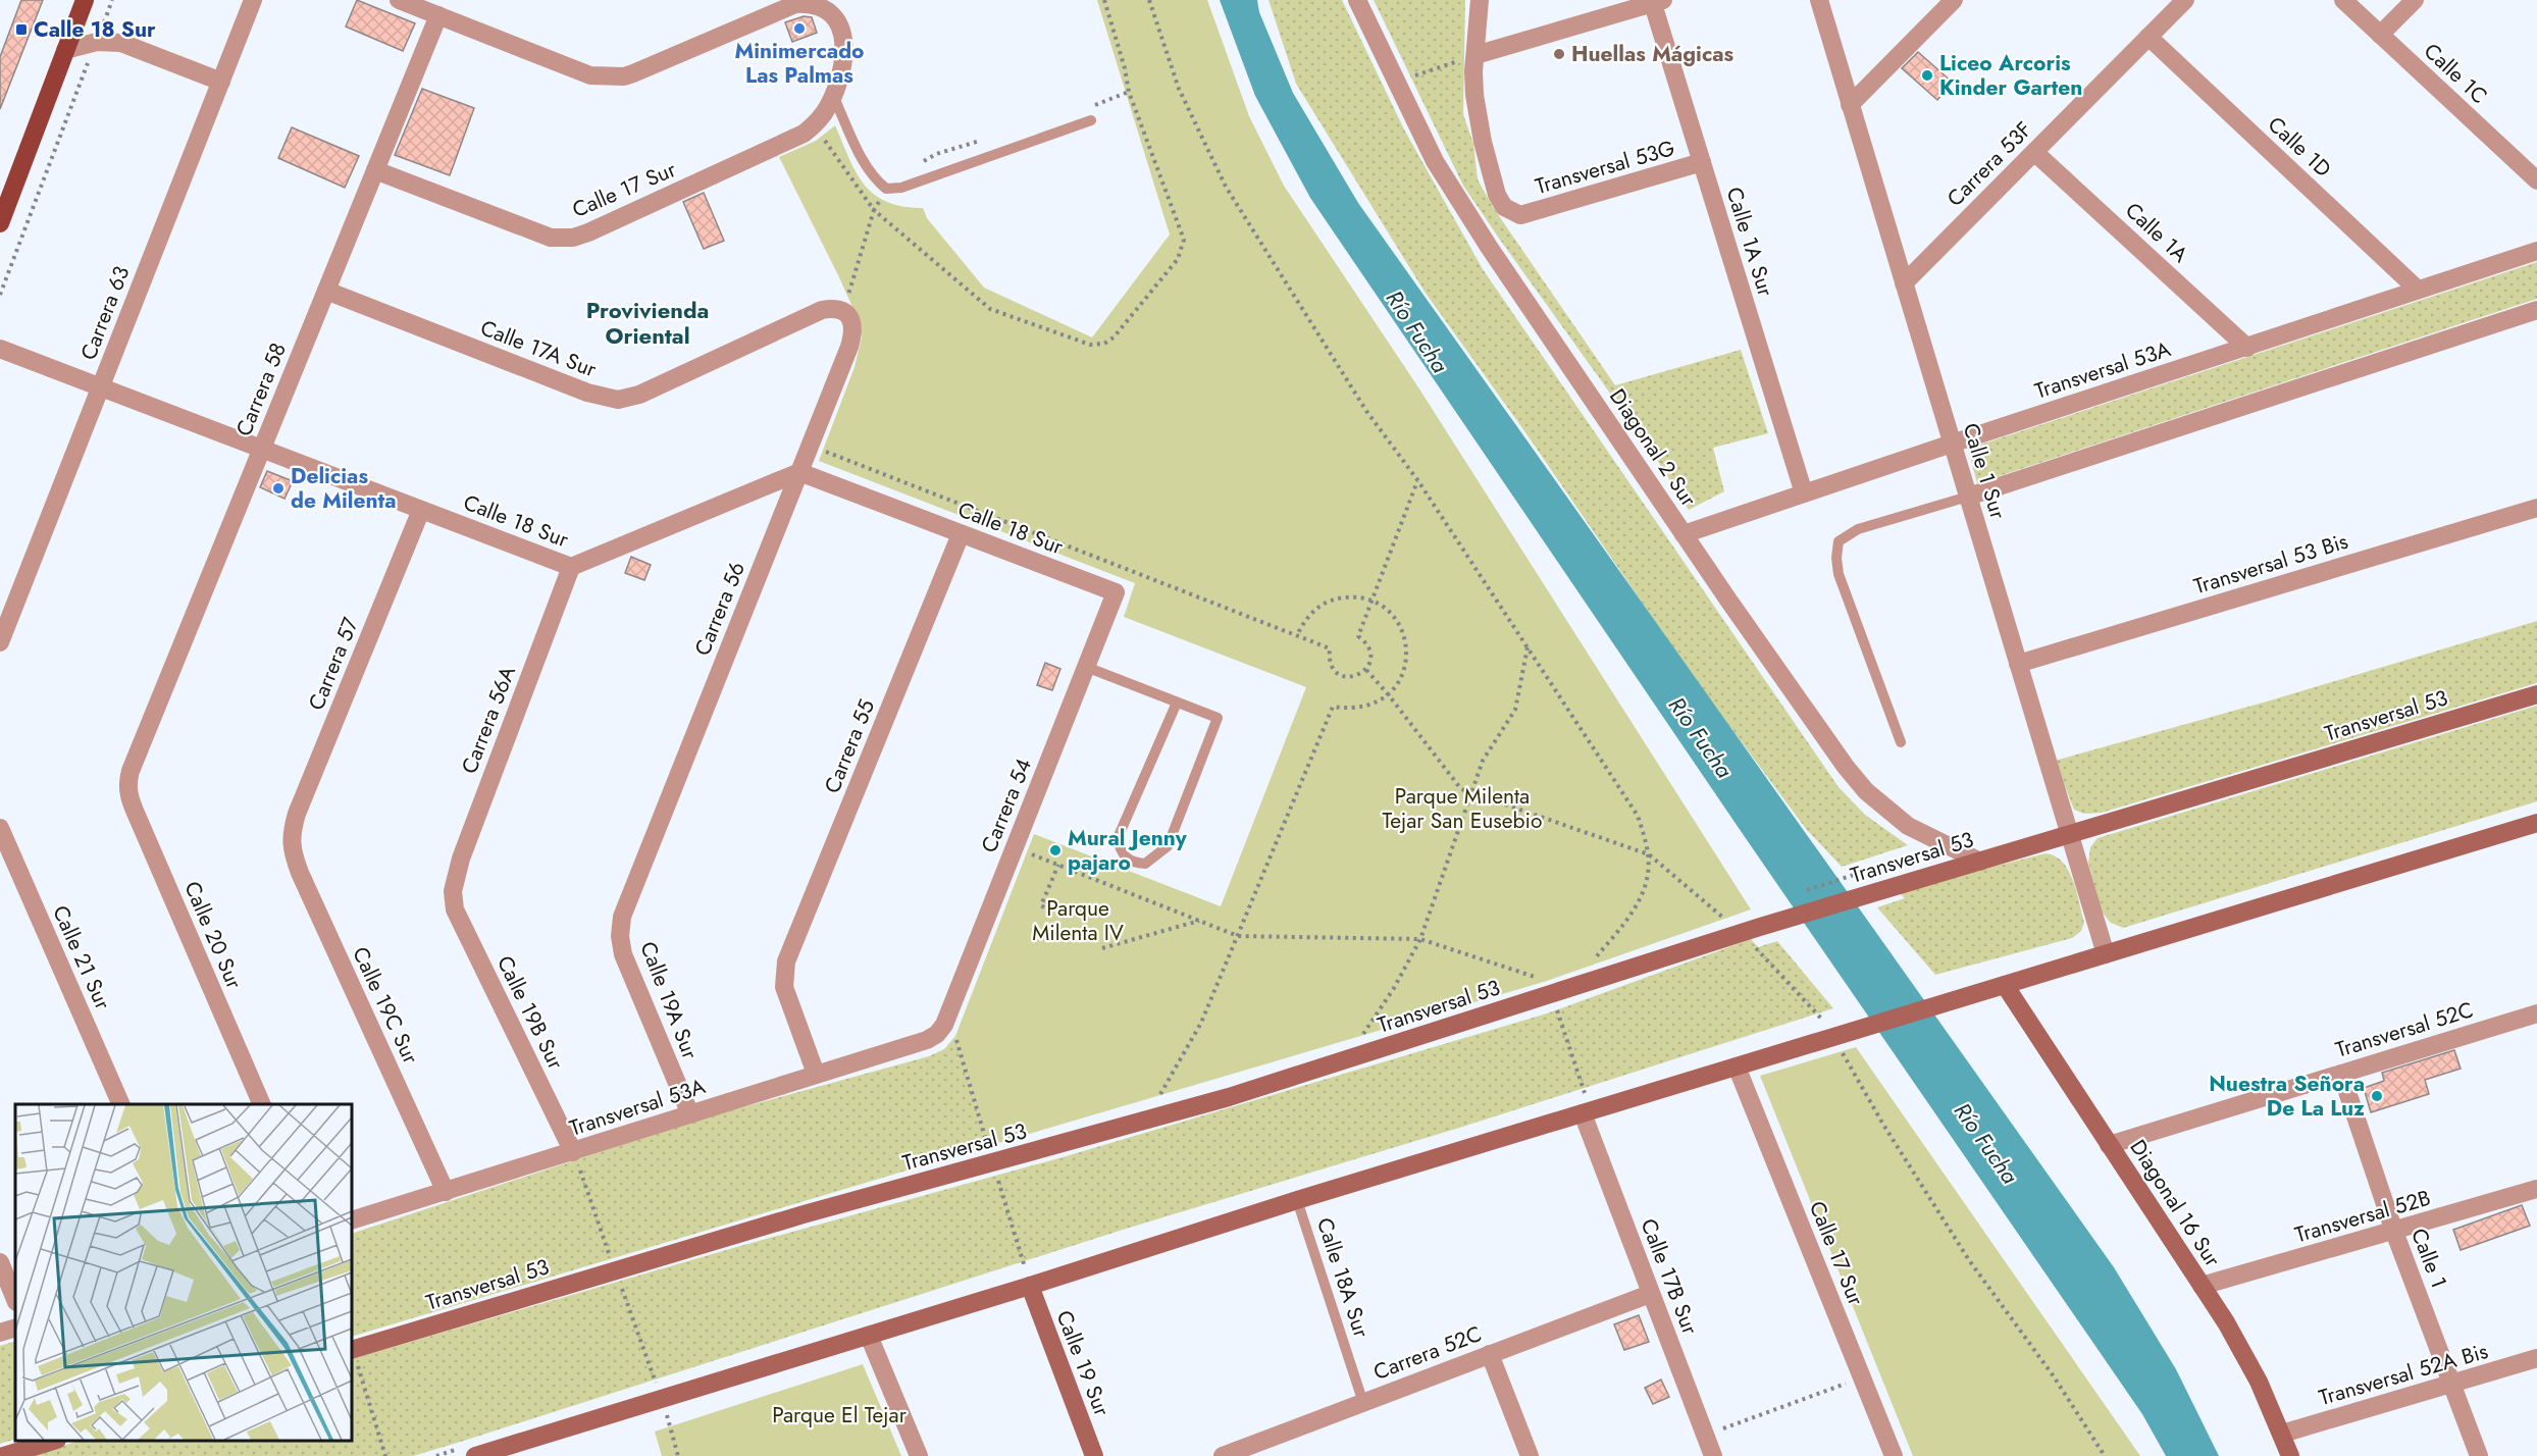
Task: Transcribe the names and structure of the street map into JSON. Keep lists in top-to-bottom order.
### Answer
{
  "streets": {
    "street": [
      "Calle 1C",
      "Calle 1D",
      "Carrera 53F",
      "Transversal 53G",
      "Calle 17 Sur",
      "Calle 1A",
      "Calle 1A Sur",
      "Carrera 63",
      "Calle 17A Sur",
      "Transversal 53A",
      "Carrera 58",
      "Diagonal 2 Sur",
      "Calle 1 Sur",
      "Calle 18 Sur",
      "Transversal 53 Bis",
      "Carrera 56",
      "Carrera 57",
      "Transversal 53",
      "Carrera 56A",
      "Carrera 55",
      "Carrera 54",
      "Calle 20 Sur",
      "Calle 21 Sur",
      "Calle 19A Sur",
      "Calle 19C Sur",
      "Calle 19B Sur",
      "Transversal 52C",
      "Diagonal 16 Sur",
      "Transversal 52B",
      "Calle 1",
      "Calle 17B Sur",
      "Carrera 52C",
      "Calle 19 Sur",
      "Transversal 52A Bis"
    ],
    "lane": ["Calle 18A Sur"]
  },
  "crossings": [
    ["Calle 1D", "Carrera 53F"],
    ["Calle 1D", "Transversal 53A"],
    ["Carrera 53F", "Calle 1A"],
    ["Carrera 53F", "Calle 1 Sur"],
    ["Transversal 53G", "Calle 1A Sur"],
    ["Calle 17 Sur", "Carrera 58"],
    ["Calle 1A", "Transversal 53A"],
    ["Calle 1A Sur", "Transversal 53A"],
    ["Carrera 63", "Calle 18 Sur"],
    ["Calle 17A Sur", "Carrera 58"],
    ["Calle 17A Sur", "Carrera 56"],
    ["Transversal 53A", "Diagonal 2 Sur"],
    ["Transversal 53A", "Calle 1 Sur"],
    ["Transversal 53A", "Carrera 55"],
    ["Transversal 53A", "Carrera 54"],
    ["Transversal 53A", "Calle 19A Sur"],
    ["Transversal 53A", "Calle 19C Sur"],
    ["Transversal 53A", "Calle 19B Sur"],
    ["Carrera 58", "Calle 18 Sur"],
    ["Carrera 58", "Calle 20 Sur"],
    ["Diagonal 2 Sur", "Transversal 53"],
    ["Calle 1 Sur", "Transversal 53 Bis"],
    ["Calle 1 Sur", "Transversal 53"],
    ["Calle 18 Sur", "Carrera 56"],
    ["Calle 18 Sur", "Carrera 57"],
    ["Calle 18 Sur", "Carrera 56A"],
    ["Calle 18 Sur", "Carrera 55"],
    ["Calle 18 Sur", "Carrera 54"],
    ["Carrera 56", "Calle 19A Sur"],
    ["Carrera 57", "Calle 19C Sur"],
    ["Carrera 56A", "Calle 19B Sur"],
    ["Transversal 52C", "Diagonal 16 Sur"],
    ["Transversal 52C", "Calle 1"],
    ["Diagonal 16 Sur", "Transversal 52B"],
    ["Diagonal 16 Sur", "Transversal 52A Bis"],
    ["Transversal 52B", "Calle 1"],
    ["Calle 1", "Transversal 52A Bis"],
    ["Calle 17B Sur", "Carrera 52C"],
    ["Calle 18A Sur", "Carrera 52C"]
  ],
  "districts": ["Provivienda Oriental"],
  "water": ["Río Fucha"],
  "parks": ["Parque Milenta Tejar San Eusebio", "Parque Milenta IV", "Parque El Tejar"],
  "places": {
    "other": [
      "Minimercado Las Palmas",
      "Huellas Mágicas",
      "Liceo Arcoris Kinder Garten",
      "Delicias de Milenta",
      "Mural Jenny pajaro",
      "Nuestra Señora De La Luz"
    ],
    "transit": ["Calle 18 Sur"]
  }
}
